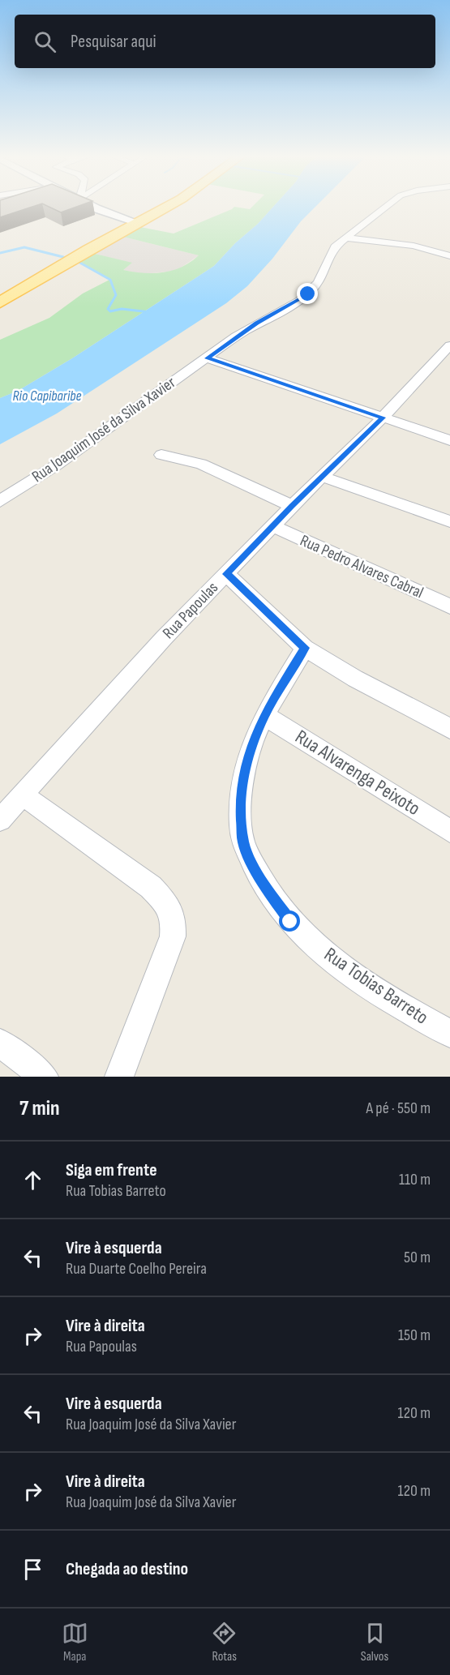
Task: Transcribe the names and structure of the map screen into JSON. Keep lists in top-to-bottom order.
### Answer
{
  "streets": {
    "street": [
      "Rua Joaquim José da Silva Xavier",
      "Rua Pedro Alvares Cabral",
      "Rua Papoulas",
      "Rua Alvarenga Peixoto",
      "Rua Tobias Barreto"
    ]
  },
  "crossings": [
    ["Rua Pedro Alvares Cabral", "Rua Papoulas"],
    ["Rua Alvarenga Peixoto", "Rua Tobias Barreto"]
  ],
  "water": ["Rio Capibaribe"],
  "page": {
    "search": "Pesquisar aqui",
    "heading": ["7 min", "A pé · 550 m"],
    "list": [
      ["Siga em frente", "Rua Tobias Barreto", "110 m"],
      ["Vire à esquerda", "Rua Duarte Coelho Pereira", "50 m"],
      ["Vire à direita", "Rua Papoulas", "150 m"],
      ["Vire à esquerda", "Rua Joaquim José da Silva Xavier", "120 m"],
      ["Vire à direita", "Rua Joaquim José da Silva Xavier", "120 m"],
      "Chegada ao destino"
    ],
    "nav": ["Mapa", "Rotas", "Salvos"]
  }
}
